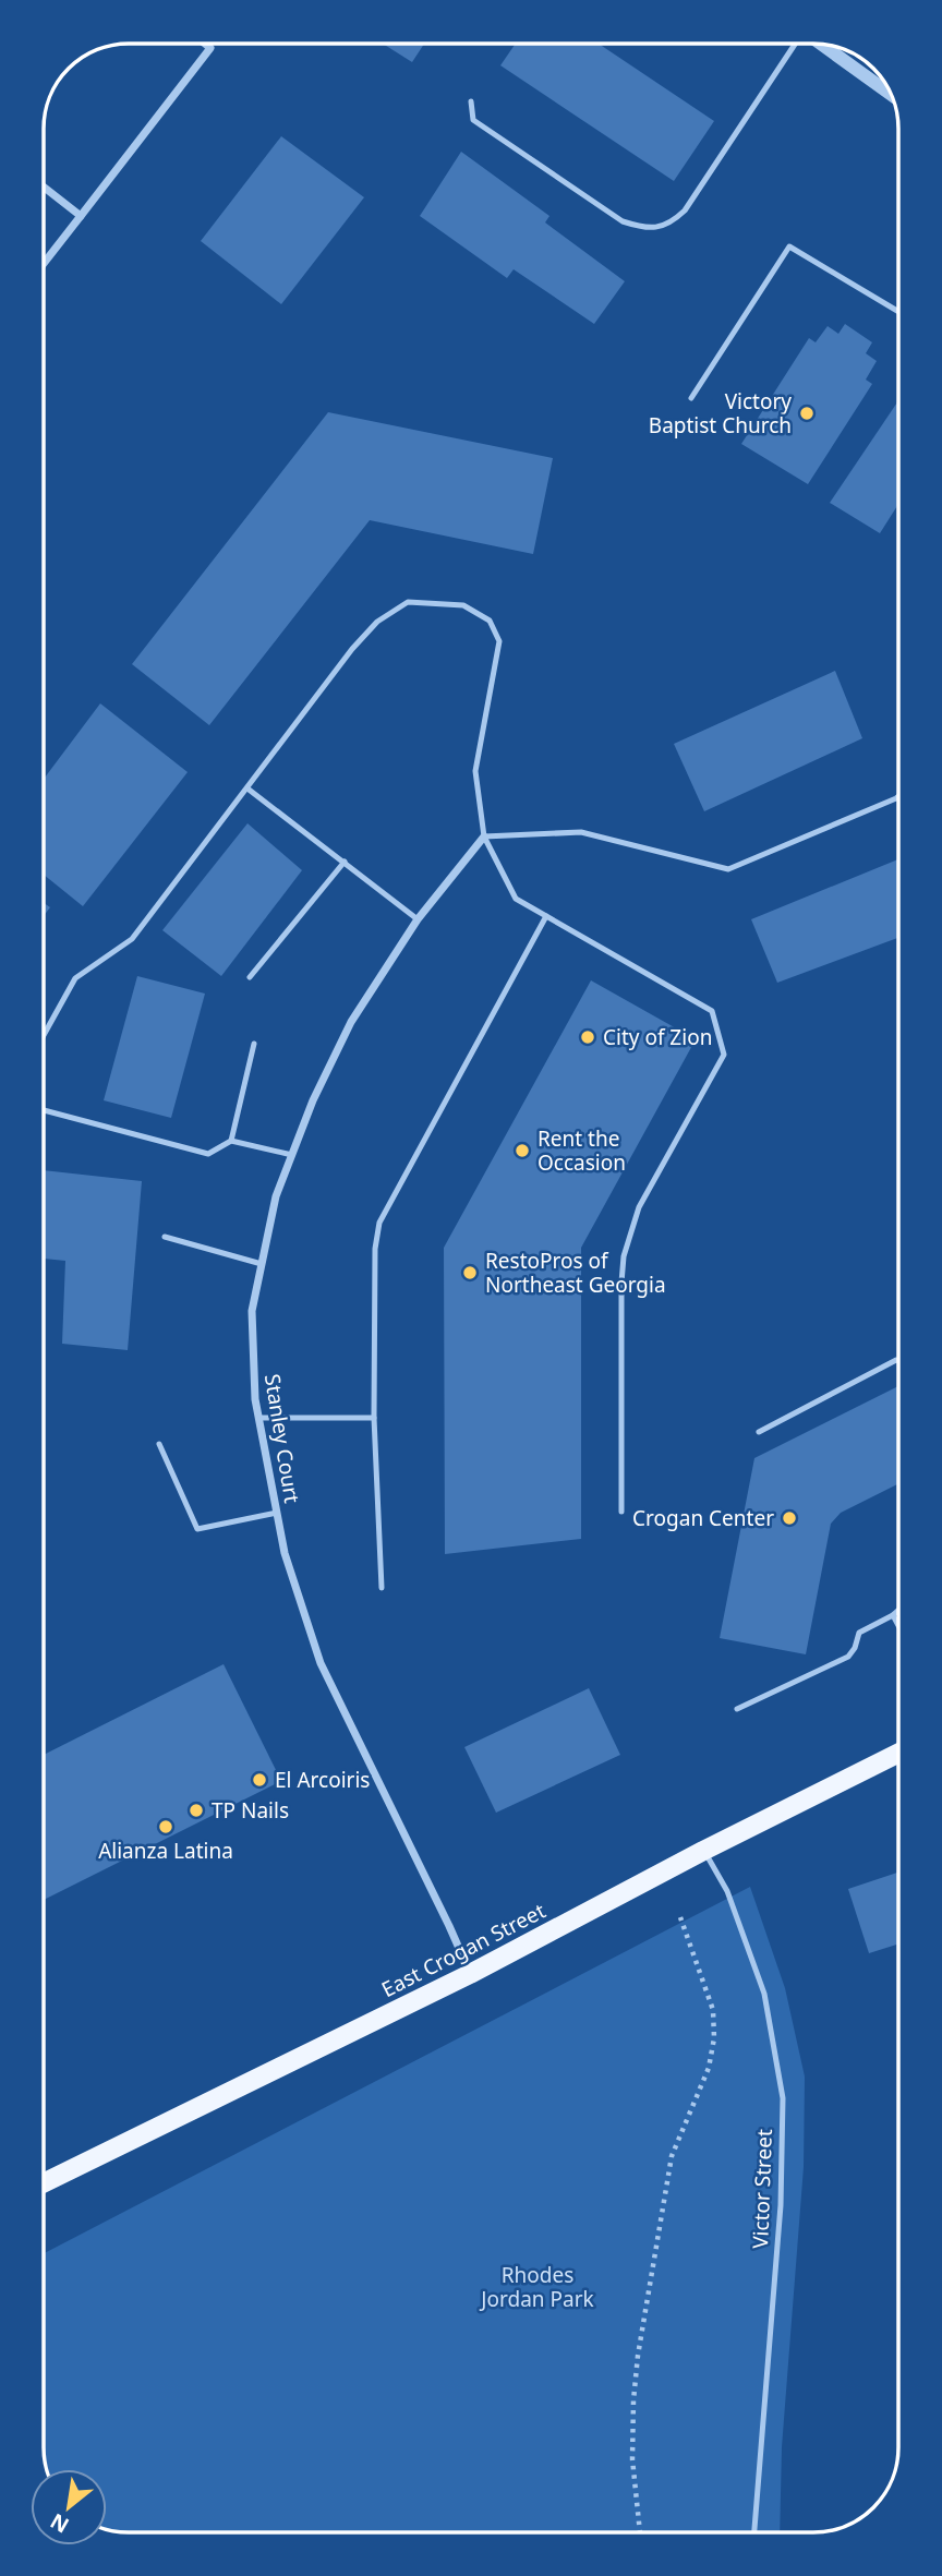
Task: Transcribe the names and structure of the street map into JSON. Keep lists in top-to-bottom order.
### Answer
{
  "streets": {
    "main road": ["East Crogan Street"],
    "street": ["Stanley Court"],
    "lane": ["Victor Street"]
  },
  "crossings": [
    ["Stanley Court", "East Crogan Street"],
    ["East Crogan Street", "Victor Street"]
  ],
  "parks": ["Rhodes Jordan Park"],
  "places": [
    "Victory Baptist Church",
    "City of Zion",
    "Rent the Occasion",
    "RestoPros of Northeast Georgia",
    "Crogan Center",
    "El Arcoiris",
    "TP Nails",
    "Alianza Latina"
  ],
  "north": "bottom left"
}
